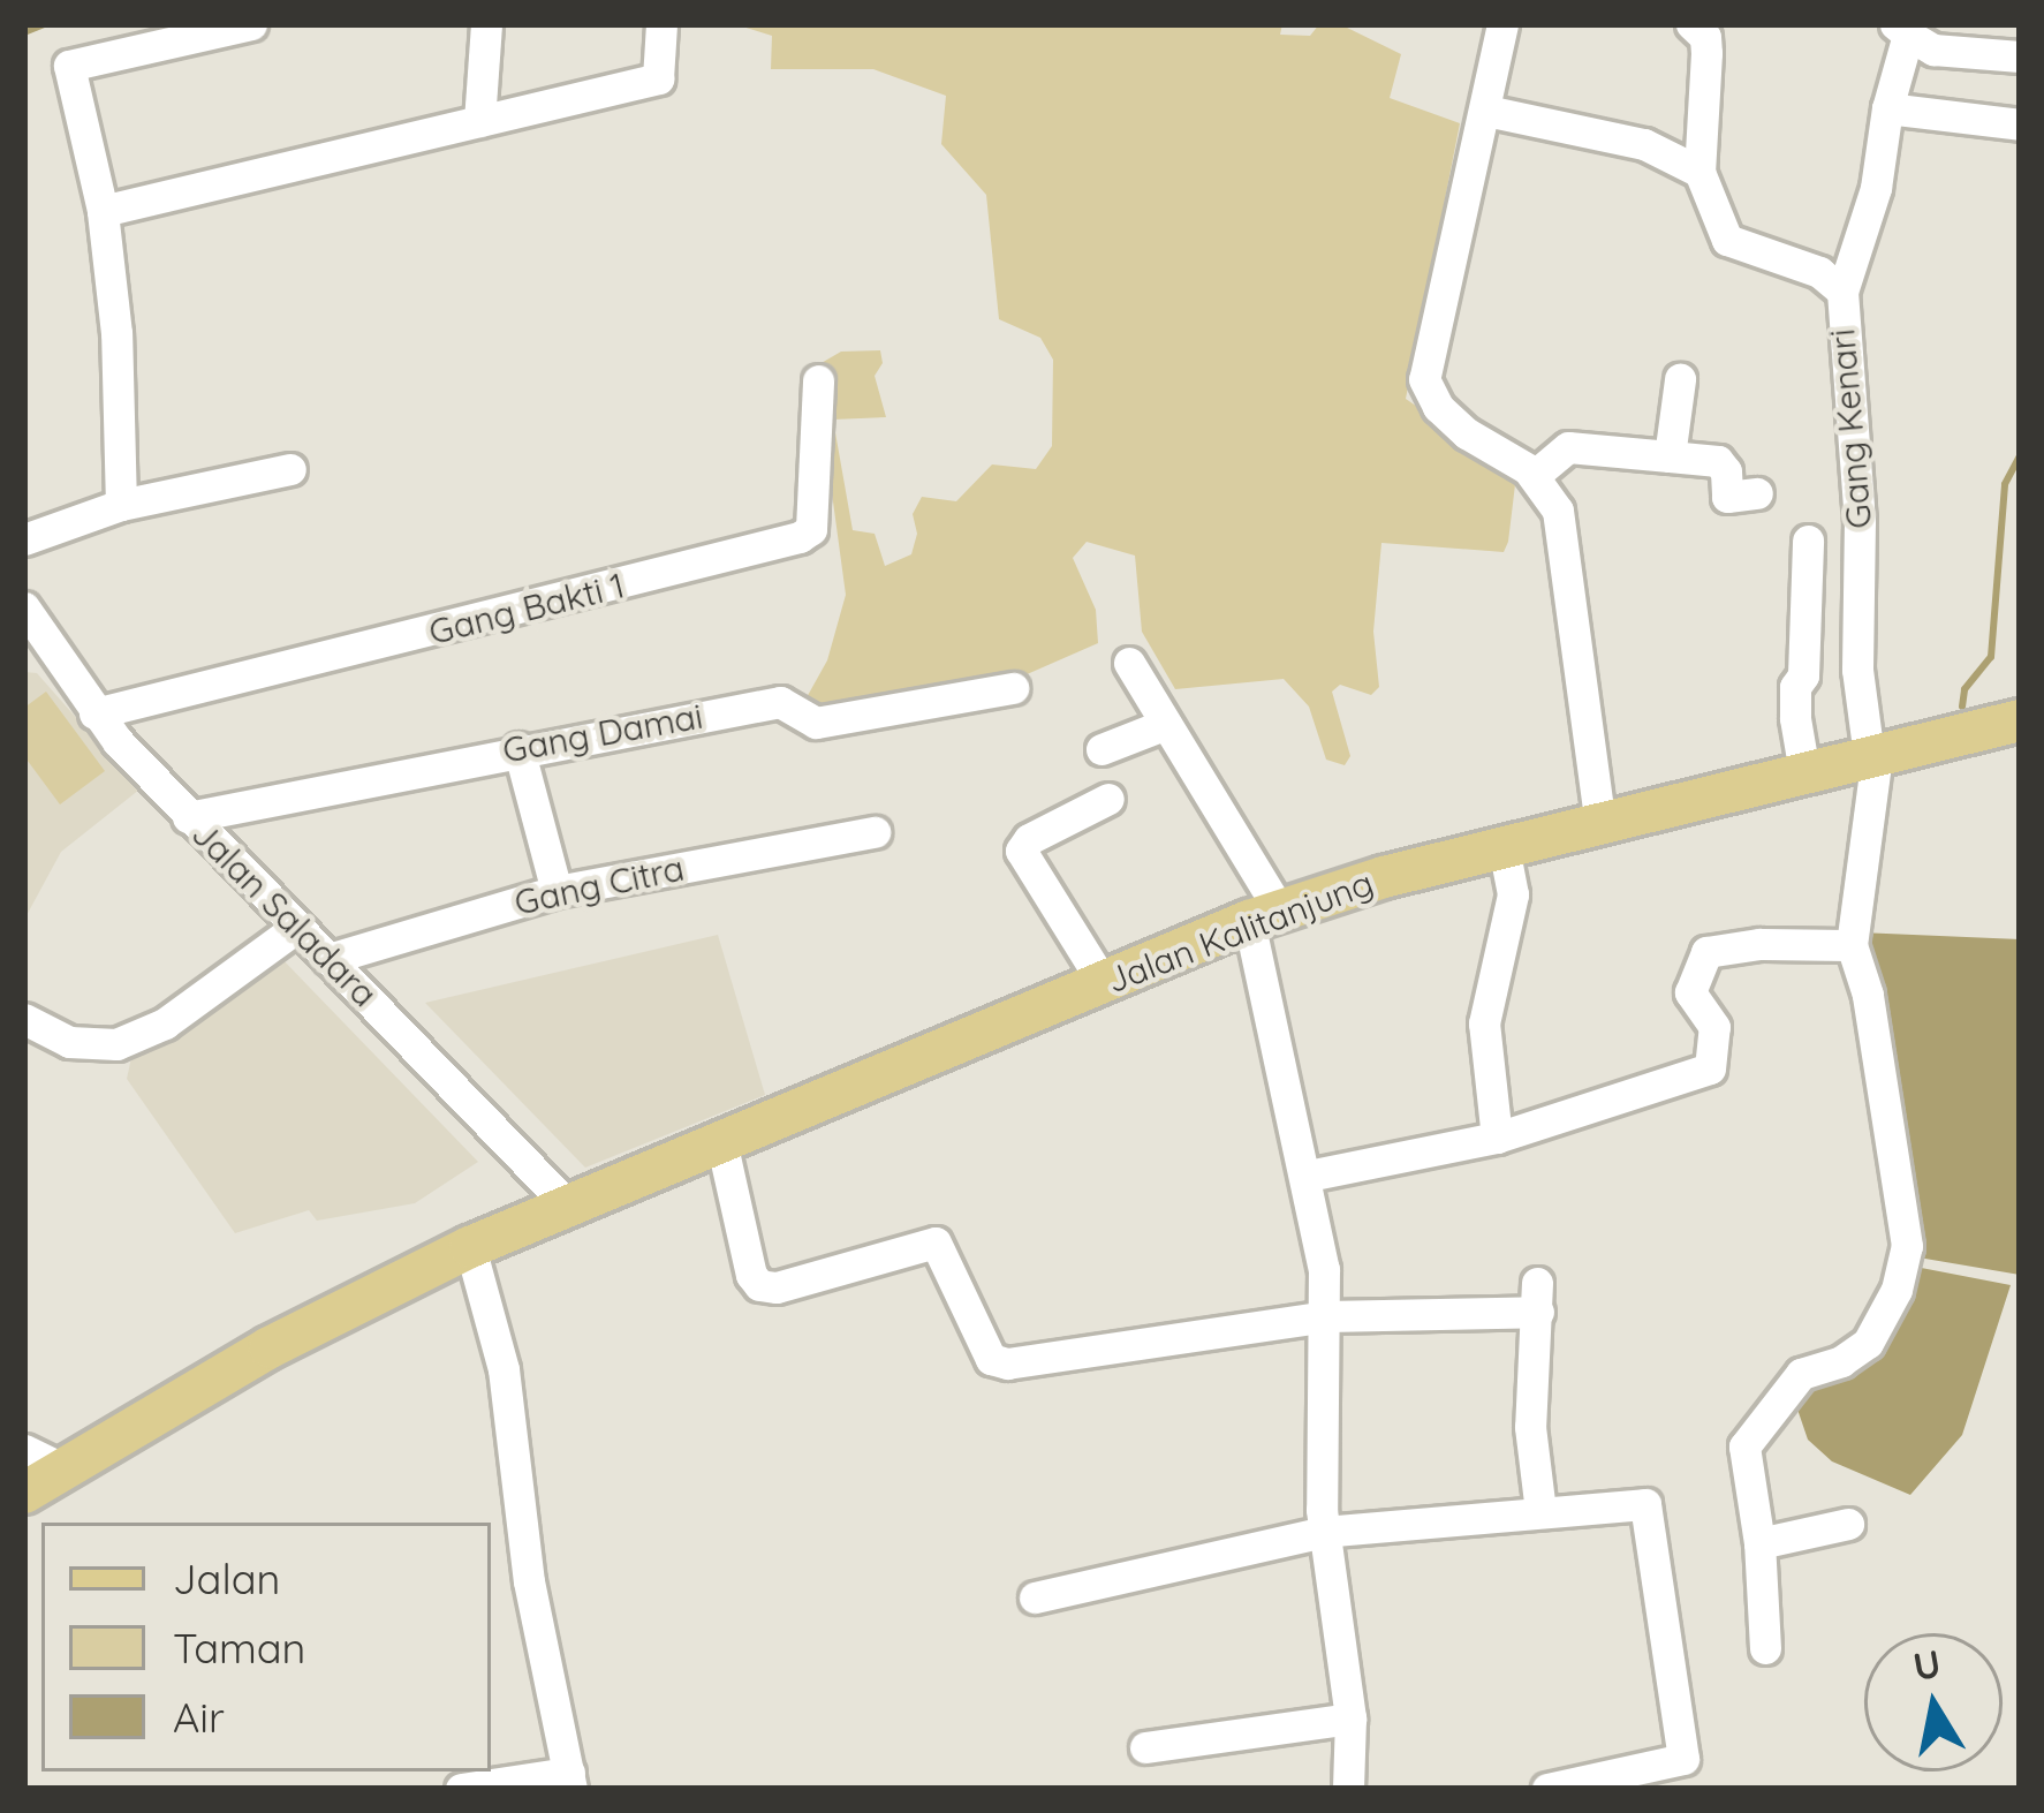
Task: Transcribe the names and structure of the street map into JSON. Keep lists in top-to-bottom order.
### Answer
{
  "streets": {
    "main road": ["Jalan Kalitanjung"],
    "street": [
      "Gang Kenari",
      "Gang Bakti 1",
      "Gang Damai",
      "Gang Citra",
      "Jalan Saladara"
    ]
  },
  "crossings": [
    ["Gang Kenari", "Jalan Kalitanjung"],
    ["Gang Bakti 1", "Jalan Saladara"],
    ["Gang Damai", "Jalan Saladara"],
    ["Gang Citra", "Jalan Saladara"],
    ["Jalan Saladara", "Jalan Kalitanjung"]
  ],
  "legend": ["Jalan", "Taman", "Air"],
  "north": "top"
}
